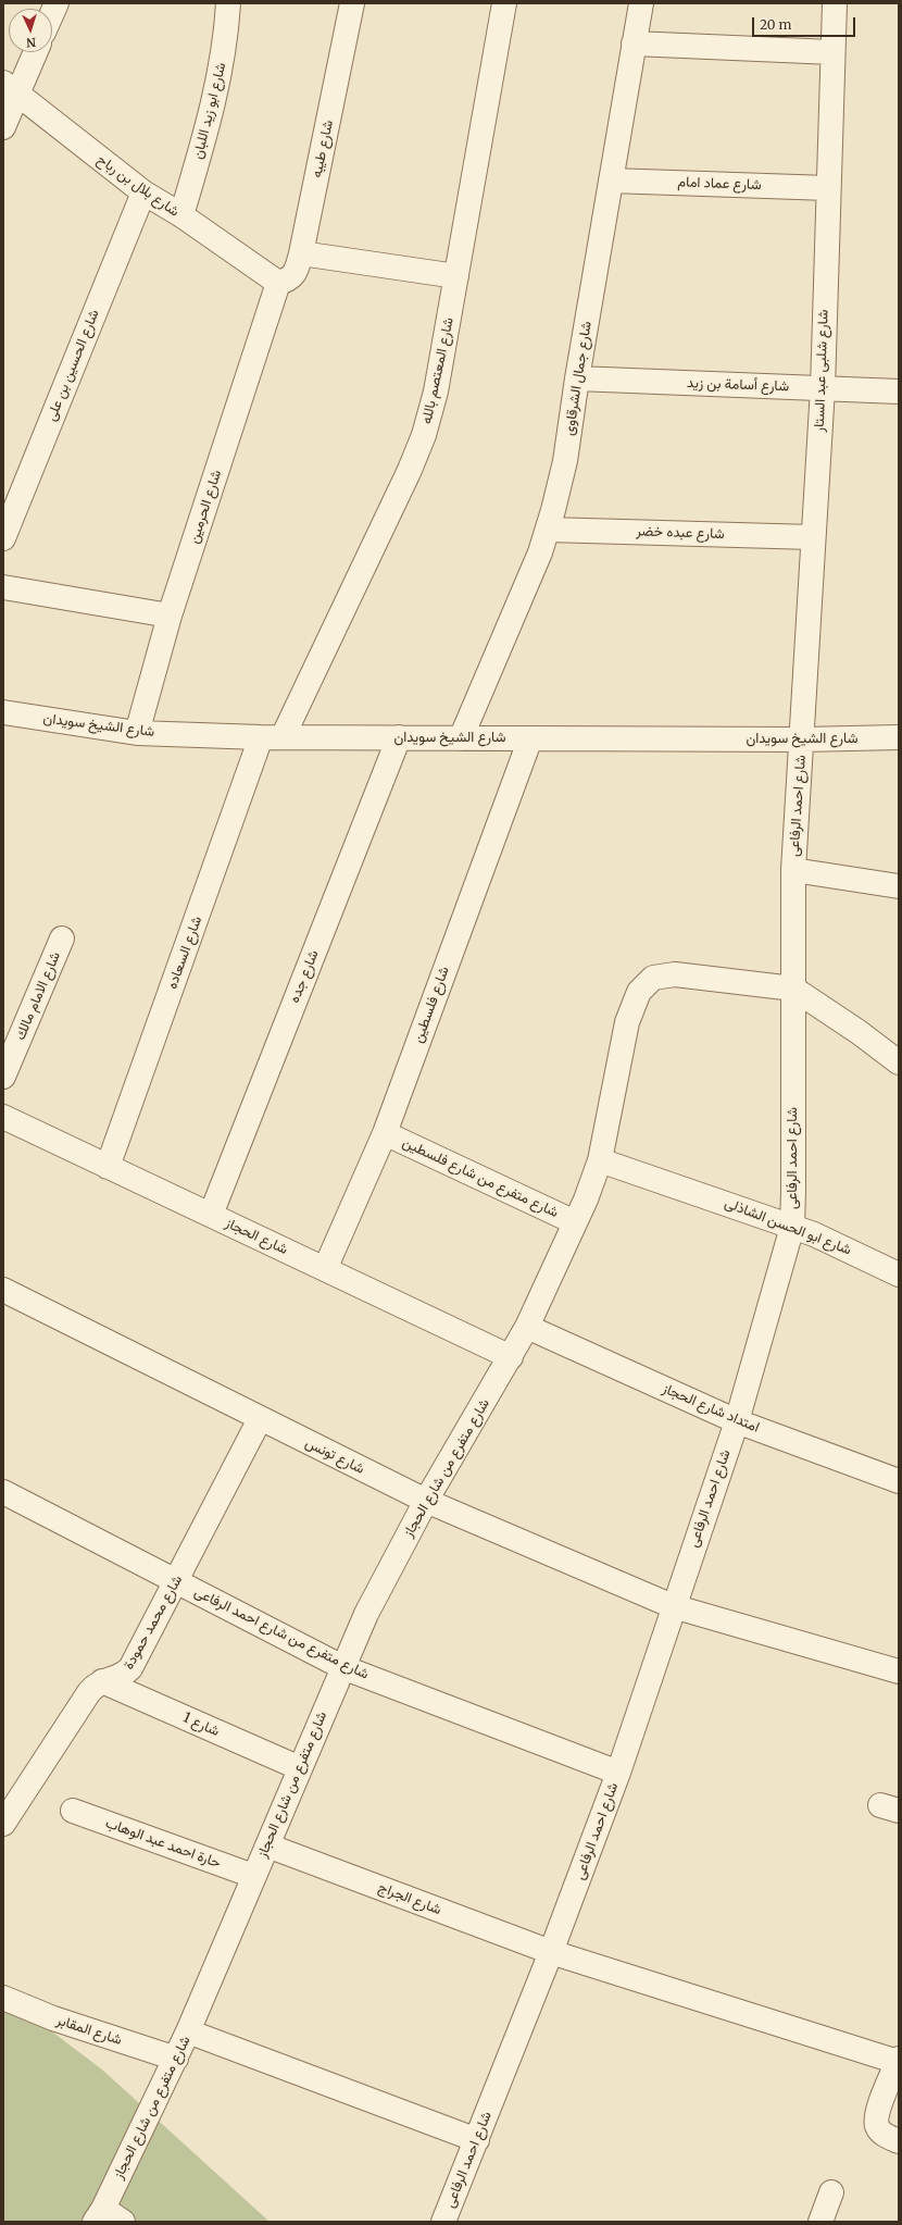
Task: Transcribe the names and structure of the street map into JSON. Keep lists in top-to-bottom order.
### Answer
{
  "streets": {
    "street": [
      "شارع ابو زيد اللبان",
      "شارع طيبه",
      "شارع عماد امام",
      "شارع بلال بن رباح",
      "شارع الحسين بن على",
      "شارع المعتصم بالله",
      "شارع شلبى عبد الستار",
      "شارع جمال الشرقاوى",
      "شارع أسامة بن زيد",
      "شارع الحرمين",
      "شارع عبده خضر",
      "شارع الشيخ سويدان",
      "شارع احمد الرفاعى",
      "شارع السعاده",
      "شارع جده",
      "شارع الامام مالك",
      "شارع فلسطين",
      "شارع متفرع من شارع فلسطين",
      "شارع ابو الحسن الشاذلى",
      "شارع الحجاز",
      "امتداد شارع الحجاز",
      "شارع تونس",
      "شارع متفرع من شارع الحجاز",
      "شارع محمد حمودة",
      "شارع متفرع من شارع احمد الرفاعى",
      "شارع 1",
      "حارة احمد عبد الوهاب",
      "شارع الجراج",
      "شارع المقابر"
    ]
  },
  "crossings": [
    ["شارع ابو زيد اللبان", "شارع بلال بن رباح"],
    ["شارع طيبه", "شارع بلال بن رباح"],
    ["شارع طيبه", "شارع الحرمين"],
    ["شارع عماد امام", "شارع شلبى عبد الستار"],
    ["شارع عماد امام", "شارع جمال الشرقاوى"],
    ["شارع بلال بن رباح", "شارع الحسين بن على"],
    ["شارع بلال بن رباح", "شارع الحرمين"],
    ["شارع المعتصم بالله", "شارع الشيخ سويدان"],
    ["شارع المعتصم بالله", "شارع السعاده"],
    ["شارع شلبى عبد الستار", "شارع أسامة بن زيد"],
    ["شارع شلبى عبد الستار", "شارع عبده خضر"],
    ["شارع شلبى عبد الستار", "شارع الشيخ سويدان"],
    ["شارع شلبى عبد الستار", "شارع احمد الرفاعى"],
    ["شارع جمال الشرقاوى", "شارع أسامة بن زيد"],
    ["شارع جمال الشرقاوى", "شارع عبده خضر"],
    ["شارع جمال الشرقاوى", "شارع الشيخ سويدان"],
    ["شارع الحرمين", "شارع الشيخ سويدان"],
    ["شارع الشيخ سويدان", "شارع احمد الرفاعى"],
    ["شارع الشيخ سويدان", "شارع السعاده"],
    ["شارع الشيخ سويدان", "شارع جده"],
    ["شارع الشيخ سويدان", "شارع فلسطين"],
    ["شارع احمد الرفاعى", "شارع ابو الحسن الشاذلى"],
    ["شارع احمد الرفاعى", "امتداد شارع الحجاز"],
    ["شارع احمد الرفاعى", "شارع تونس"],
    ["شارع احمد الرفاعى", "شارع متفرع من شارع الحجاز"],
    ["شارع احمد الرفاعى", "شارع متفرع من شارع احمد الرفاعى"],
    ["شارع احمد الرفاعى", "شارع الجراج"],
    ["شارع السعاده", "شارع الحجاز"],
    ["شارع جده", "شارع الحجاز"],
    ["شارع فلسطين", "شارع متفرع من شارع فلسطين"],
    ["شارع فلسطين", "شارع الحجاز"],
    ["شارع متفرع من شارع فلسطين", "شارع متفرع من شارع الحجاز"],
    ["شارع ابو الحسن الشاذلى", "شارع متفرع من شارع الحجاز"],
    ["شارع الحجاز", "شارع متفرع من شارع الحجاز"],
    ["امتداد شارع الحجاز", "شارع متفرع من شارع الحجاز"],
    ["شارع تونس", "شارع متفرع من شارع الحجاز"],
    ["شارع تونس", "شارع محمد حمودة"],
    ["شارع متفرع من شارع الحجاز", "شارع متفرع من شارع احمد الرفاعى"],
    ["شارع متفرع من شارع الحجاز", "شارع 1"],
    ["شارع متفرع من شارع الحجاز", "حارة احمد عبد الوهاب"],
    ["شارع متفرع من شارع الحجاز", "شارع الجراج"],
    ["شارع متفرع من شارع الحجاز", "شارع المقابر"],
    ["شارع محمد حمودة", "شارع متفرع من شارع احمد الرفاعى"],
    ["شارع محمد حمودة", "شارع 1"]
  ],
  "scale_bar": "20 m",
  "north": "bottom"
}
